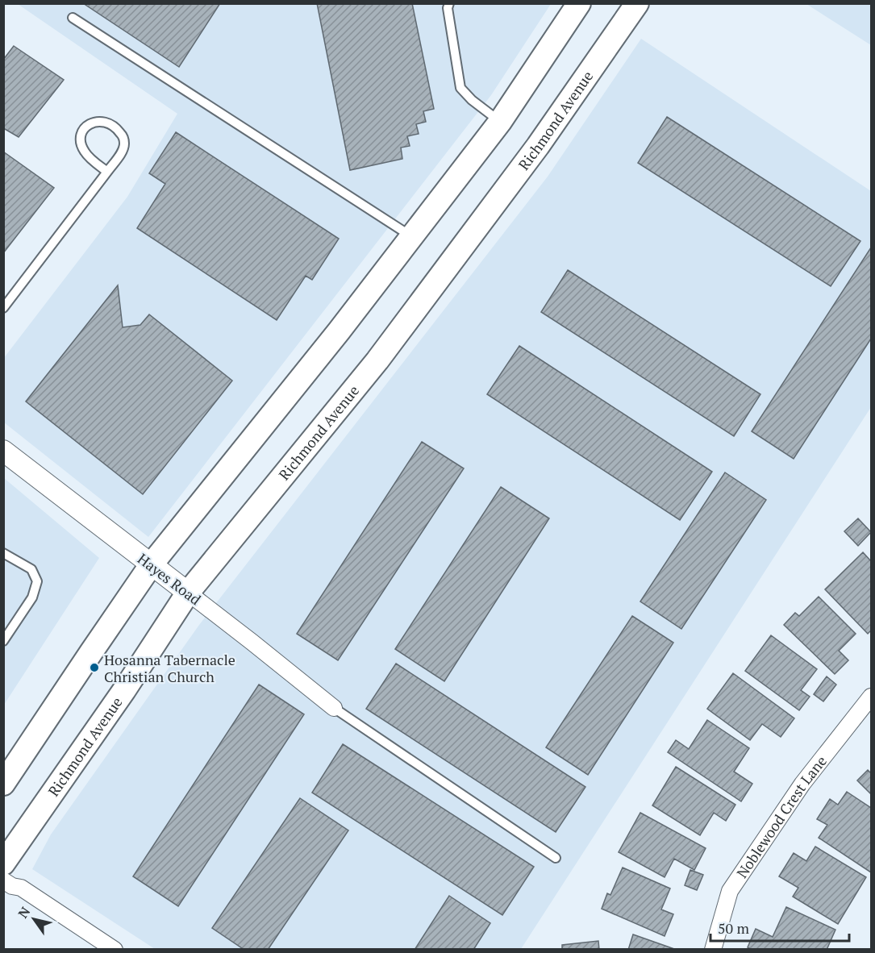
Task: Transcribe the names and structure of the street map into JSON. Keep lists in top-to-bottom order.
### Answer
{
  "streets": {
    "main road": ["Richmond Avenue"],
    "street": ["Hayes Road", "Noblewood Crest Lane"]
  },
  "crossings": [
    ["Richmond Avenue", "Hayes Road"]
  ],
  "places": ["Hosanna Tabernacle Christian Church"],
  "scale_bar": "50 m",
  "north": "top left"
}
